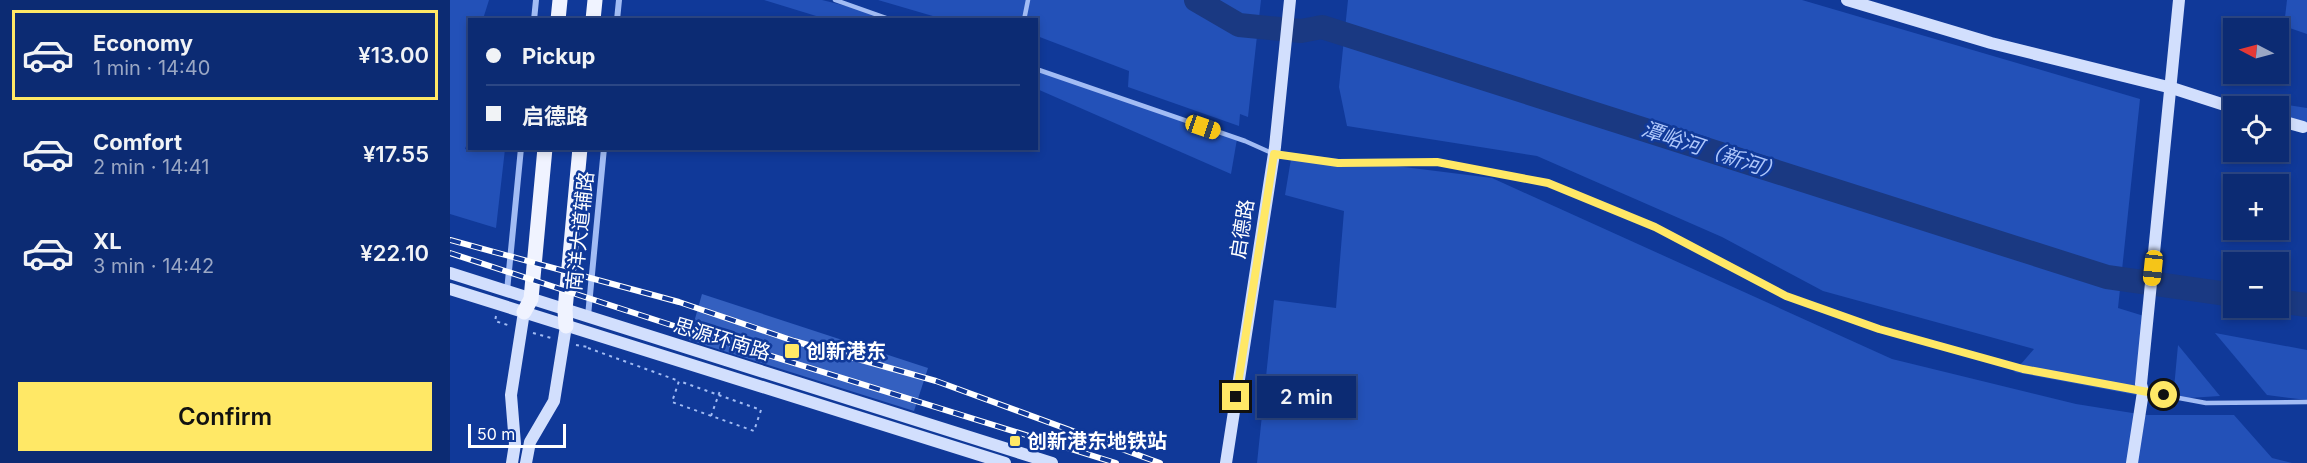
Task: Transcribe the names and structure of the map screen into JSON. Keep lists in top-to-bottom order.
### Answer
{
  "streets": {
    "street": ["启德路", "南洋大道辅路", "思源环南路"]
  },
  "crossings": [
    ["南洋大道辅路", "思源环南路"]
  ],
  "water": ["潭峪河（新河）"],
  "places": {
    "transit": ["创新港东", "创新港东地铁站"]
  },
  "scale_bar": "50 m",
  "north": "left",
  "page": {
    "list": [
      {
        "name": "Economy",
        "note": "1 min · 14:40",
        "value": "¥13.00"
      },
      {
        "name": "Comfort",
        "note": "2 min · 14:41",
        "value": "¥17.55"
      },
      {
        "name": "XL",
        "note": "3 min · 14:42",
        "value": "¥22.10"
      }
    ],
    "map_buttons": ["+", "−"],
    "banner": ["Pickup", "启德路"],
    "buttons": "Confirm",
    "bubble": "2 min",
    "scale": "50 m"
  }
}
